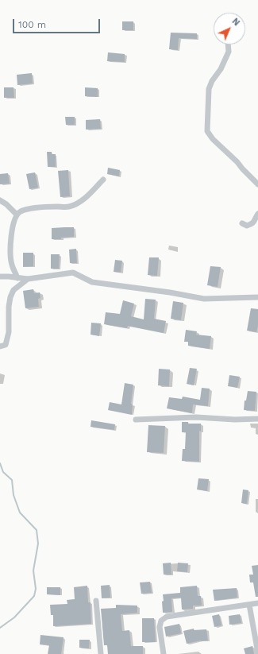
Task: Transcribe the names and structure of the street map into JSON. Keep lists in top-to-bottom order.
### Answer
{
  "scale_bar": "100 m",
  "north": "top right"
}
